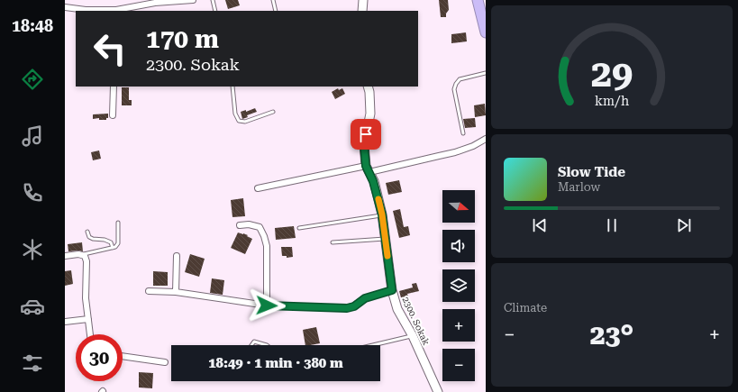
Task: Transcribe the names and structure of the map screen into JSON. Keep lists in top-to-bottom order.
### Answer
{
  "streets": {
    "street": ["2300. Sokak"]
  },
  "north": "right",
  "page": {
    "tabs": "18:48",
    "turn": ["170 m", "2300. Sokak"],
    "song": ["Slow Tide", "Marlow"],
    "map_buttons": ["+", "−"],
    "tile": "Climate",
    "heat": ["−", "23°", "+"],
    "limit": "30",
    "trip": "18:49 · 1 min · 380 m",
    "gauge": ["29", "km/h"]
  }
}
